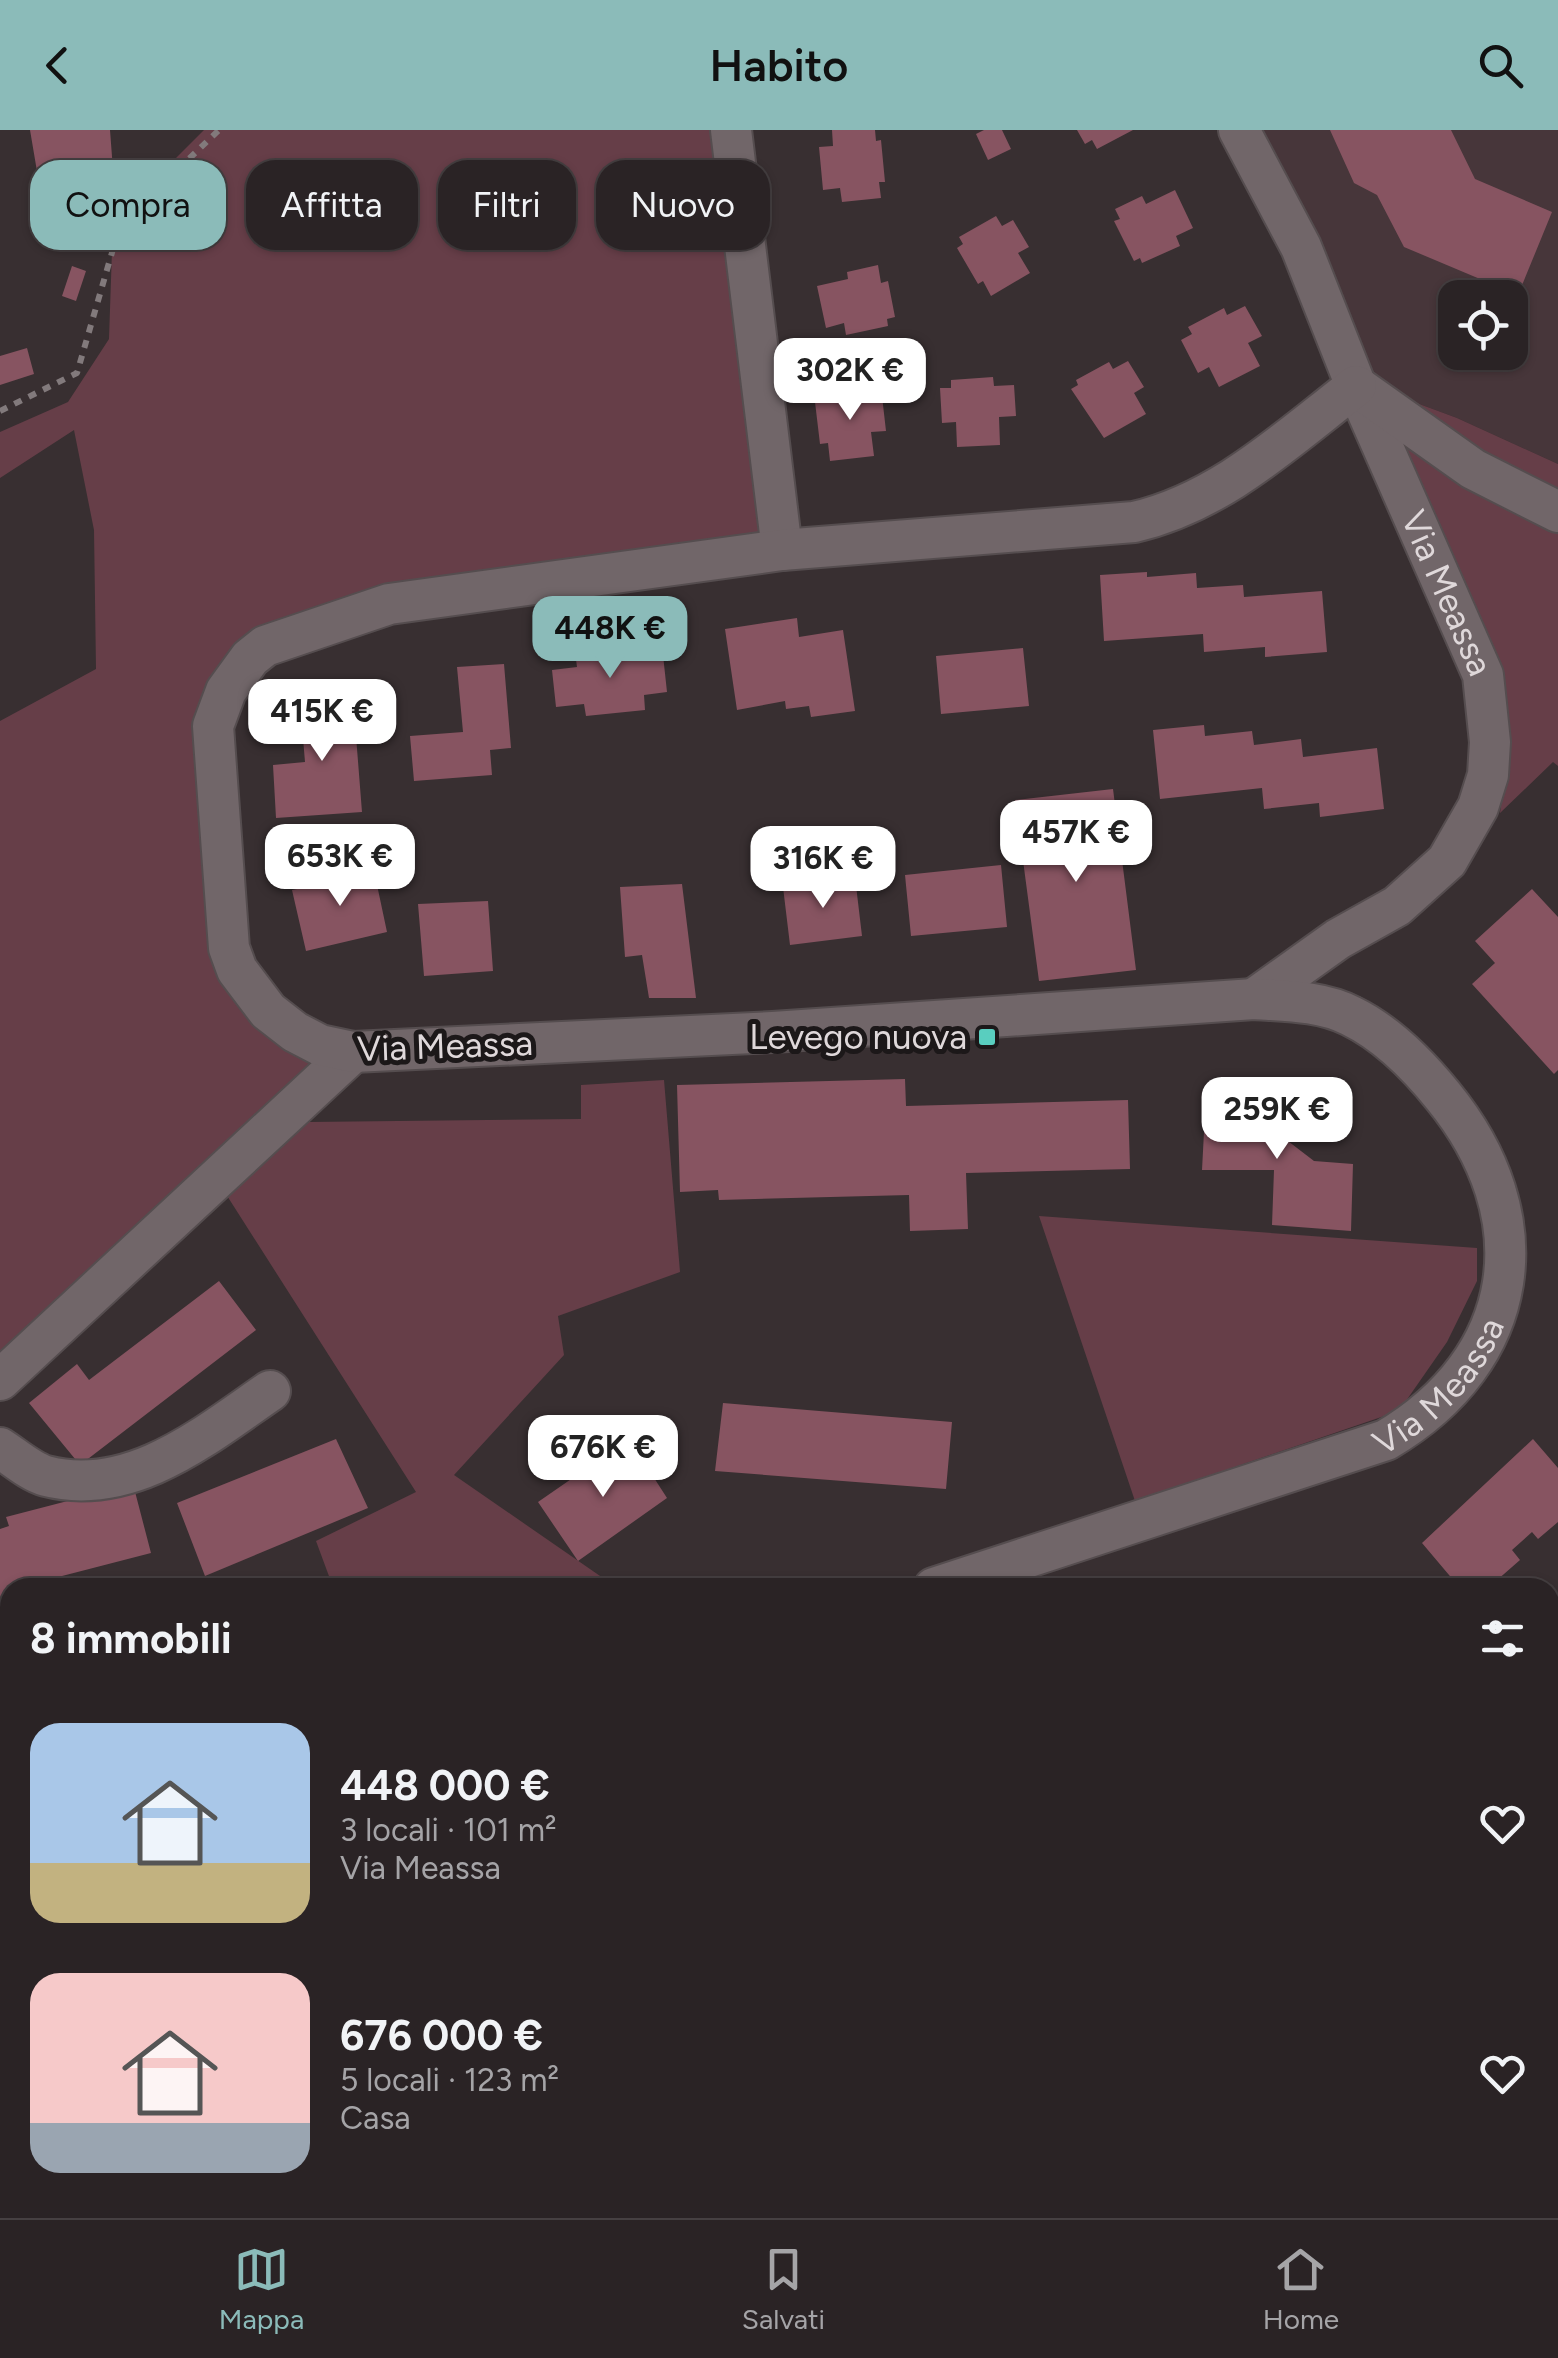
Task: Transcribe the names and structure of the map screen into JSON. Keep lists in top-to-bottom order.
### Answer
{
  "streets": {
    "street": ["Via Meassa"]
  },
  "places": {
    "transit": ["Levego nuova"]
  },
  "page": {
    "header": "Habito",
    "chip": [
      "Compra",
      "Affitta",
      "Filtri",
      "Nuovo"
    ],
    "price": [
      "302K €",
      "448K €",
      "415K €",
      "457K €",
      "653K €",
      "316K €",
      "259K €",
      "676K €"
    ],
    "heading": "8 immobili",
    "list": [
      {
        "name": "448 000 €",
        "note": "3 locali · 101 m² · Via Meassa"
      },
      {
        "name": "676 000 €",
        "note": "5 locali · 123 m² · Casa"
      }
    ],
    "tabs": ["Mappa", "Salvati", "Home"]
  }
}
